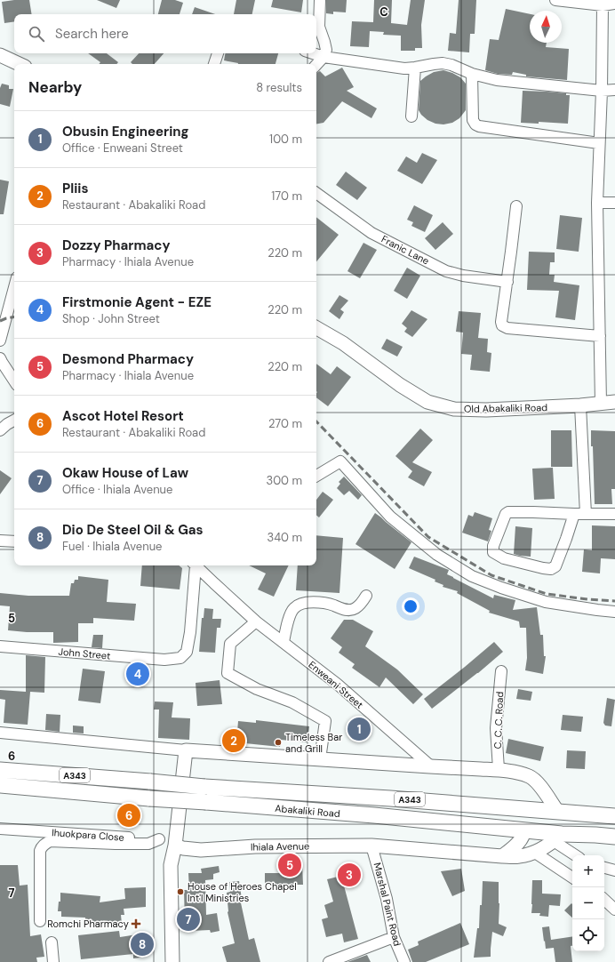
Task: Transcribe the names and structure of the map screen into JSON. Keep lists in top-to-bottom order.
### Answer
{
  "streets": {
    "highway": ["A343", "Abakaliki Road"],
    "main road": ["Old Abakaliki Road", "Ihiala Avenue"],
    "street": [
      "Franic Lane",
      "John Street",
      "Enweani Street",
      "C. C. C. Road",
      "Ihuokpara Close",
      "Marshal Paint Road"
    ]
  },
  "crossings": [
    ["Abakaliki Road", "Ihiala Avenue"],
    ["Ihuokpara Close", "Ihiala Avenue"],
    ["Ihiala Avenue", "Marshal Paint Road"]
  ],
  "places": {
    "other": ["Timeless Bar and Grill", "House of Heroes Chapel Int'l Ministries"],
    "health": ["Romchi Pharmacy"]
  },
  "north": "top",
  "page": {
    "search": "Search here",
    "heading": ["Nearby", "8 results"],
    "list": [
      {
        "mark": "1",
        "name": "Obusin Engineering",
        "note": "Office · Enweani Street",
        "value": "100 m"
      },
      {
        "mark": "2",
        "name": "Pliis",
        "note": "Restaurant · Abakaliki Road",
        "value": "170 m"
      },
      {
        "mark": "3",
        "name": "Dozzy Pharmacy",
        "note": "Pharmacy · Ihiala Avenue",
        "value": "220 m"
      },
      {
        "mark": "4",
        "name": "Firstmonie Agent - EZE",
        "note": "Shop · John Street",
        "value": "220 m"
      },
      {
        "mark": "5",
        "name": "Desmond Pharmacy",
        "note": "Pharmacy · Ihiala Avenue",
        "value": "220 m"
      },
      {
        "mark": "6",
        "name": "Ascot Hotel Resort",
        "note": "Restaurant · Abakaliki Road",
        "value": "270 m"
      },
      {
        "mark": "7",
        "name": "Okaw House of Law",
        "note": "Office · Ihiala Avenue",
        "value": "300 m"
      },
      {
        "mark": "8",
        "name": "Dio De Steel Oil & Gas",
        "note": "Fuel · Ihiala Avenue",
        "value": "340 m"
      }
    ],
    "pins": [
      "4",
      "1",
      "2",
      "6",
      "5",
      "3",
      "7",
      "8"
    ],
    "map_buttons": ["+", "−"]
  },
  "grid": {
    "columns": ["C"],
    "rows": ["5", "6", "7"]
  }
}
